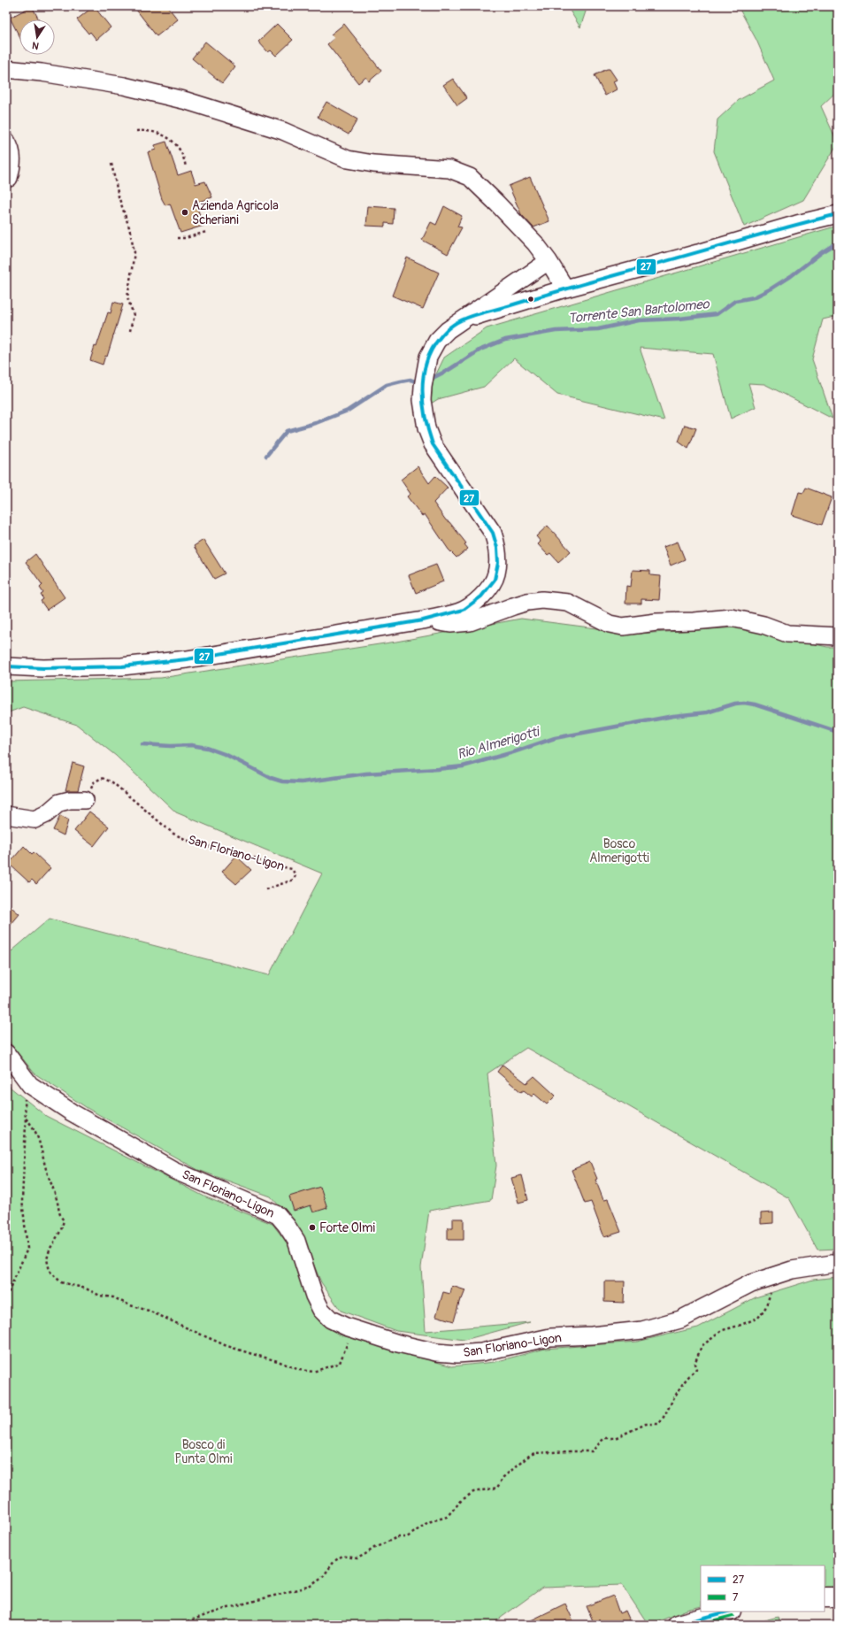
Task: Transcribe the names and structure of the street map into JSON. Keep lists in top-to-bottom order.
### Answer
{
  "streets": {
    "street": ["San Floriano-Ligon"]
  },
  "water": ["Torrente San Bartolomeo", "Rio Almerigotti"],
  "parks": ["Bosco Almerigotti", "Bosco di Punta Olmi"],
  "places": ["Azienda Agricola Scheriani", "Forte Olmi"],
  "lines": ["transit line 27", "transit line 7"],
  "legend": ["27", "7"],
  "north": "bottom"
}
